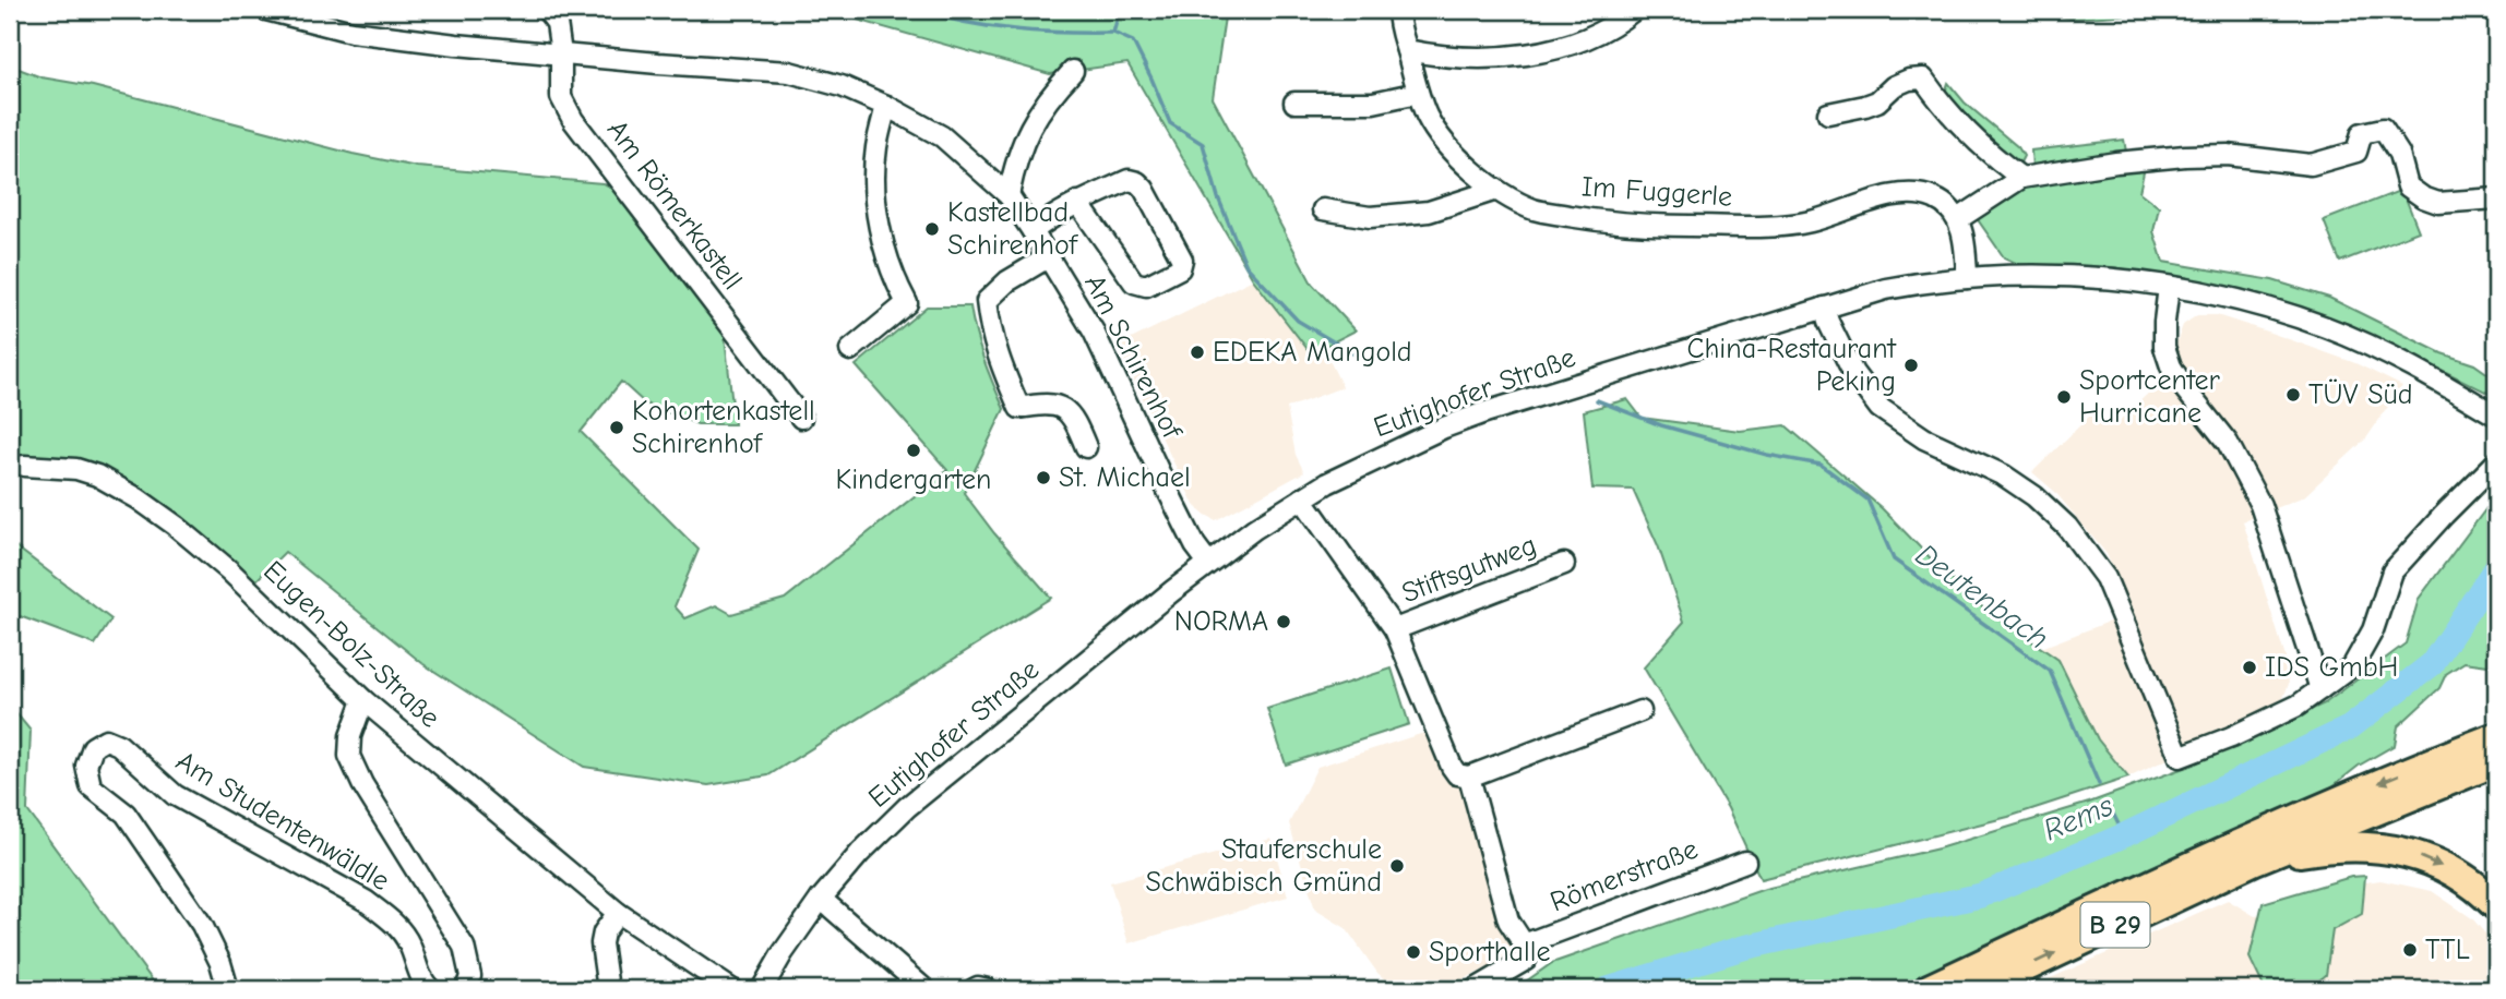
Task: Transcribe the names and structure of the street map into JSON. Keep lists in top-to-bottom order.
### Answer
{
  "streets": {
    "highway": ["B 29"],
    "street": [
      "Im Fuggerle",
      "Am Römerkastell",
      "Am Schirenhof",
      "Eutighofer Straße",
      "Stiftsgutweg",
      "Eugen-Bolz-Straße",
      "Am Studentenwäldle",
      "Römerstraße"
    ]
  },
  "crossings": [
    ["Am Römerkastell", "Am Schirenhof"],
    ["Am Schirenhof", "Eutighofer Straße"],
    ["Eutighofer Straße", "Stiftsgutweg"]
  ],
  "water": ["Deutenbach", "Rems"],
  "places": [
    "Kastellbad Schirenhof",
    "EDEKA Mangold",
    "China-Restaurant Peking",
    "TÜV Süd",
    "Sportcenter Hurricane",
    "Kohortenkastell Schirenhof",
    "Kindergarten",
    "St. Michael",
    "NORMA",
    "IDS GmbH",
    "Stauferschule Schwäbisch Gmünd",
    "TTL",
    "Sporthalle"
  ]
}
